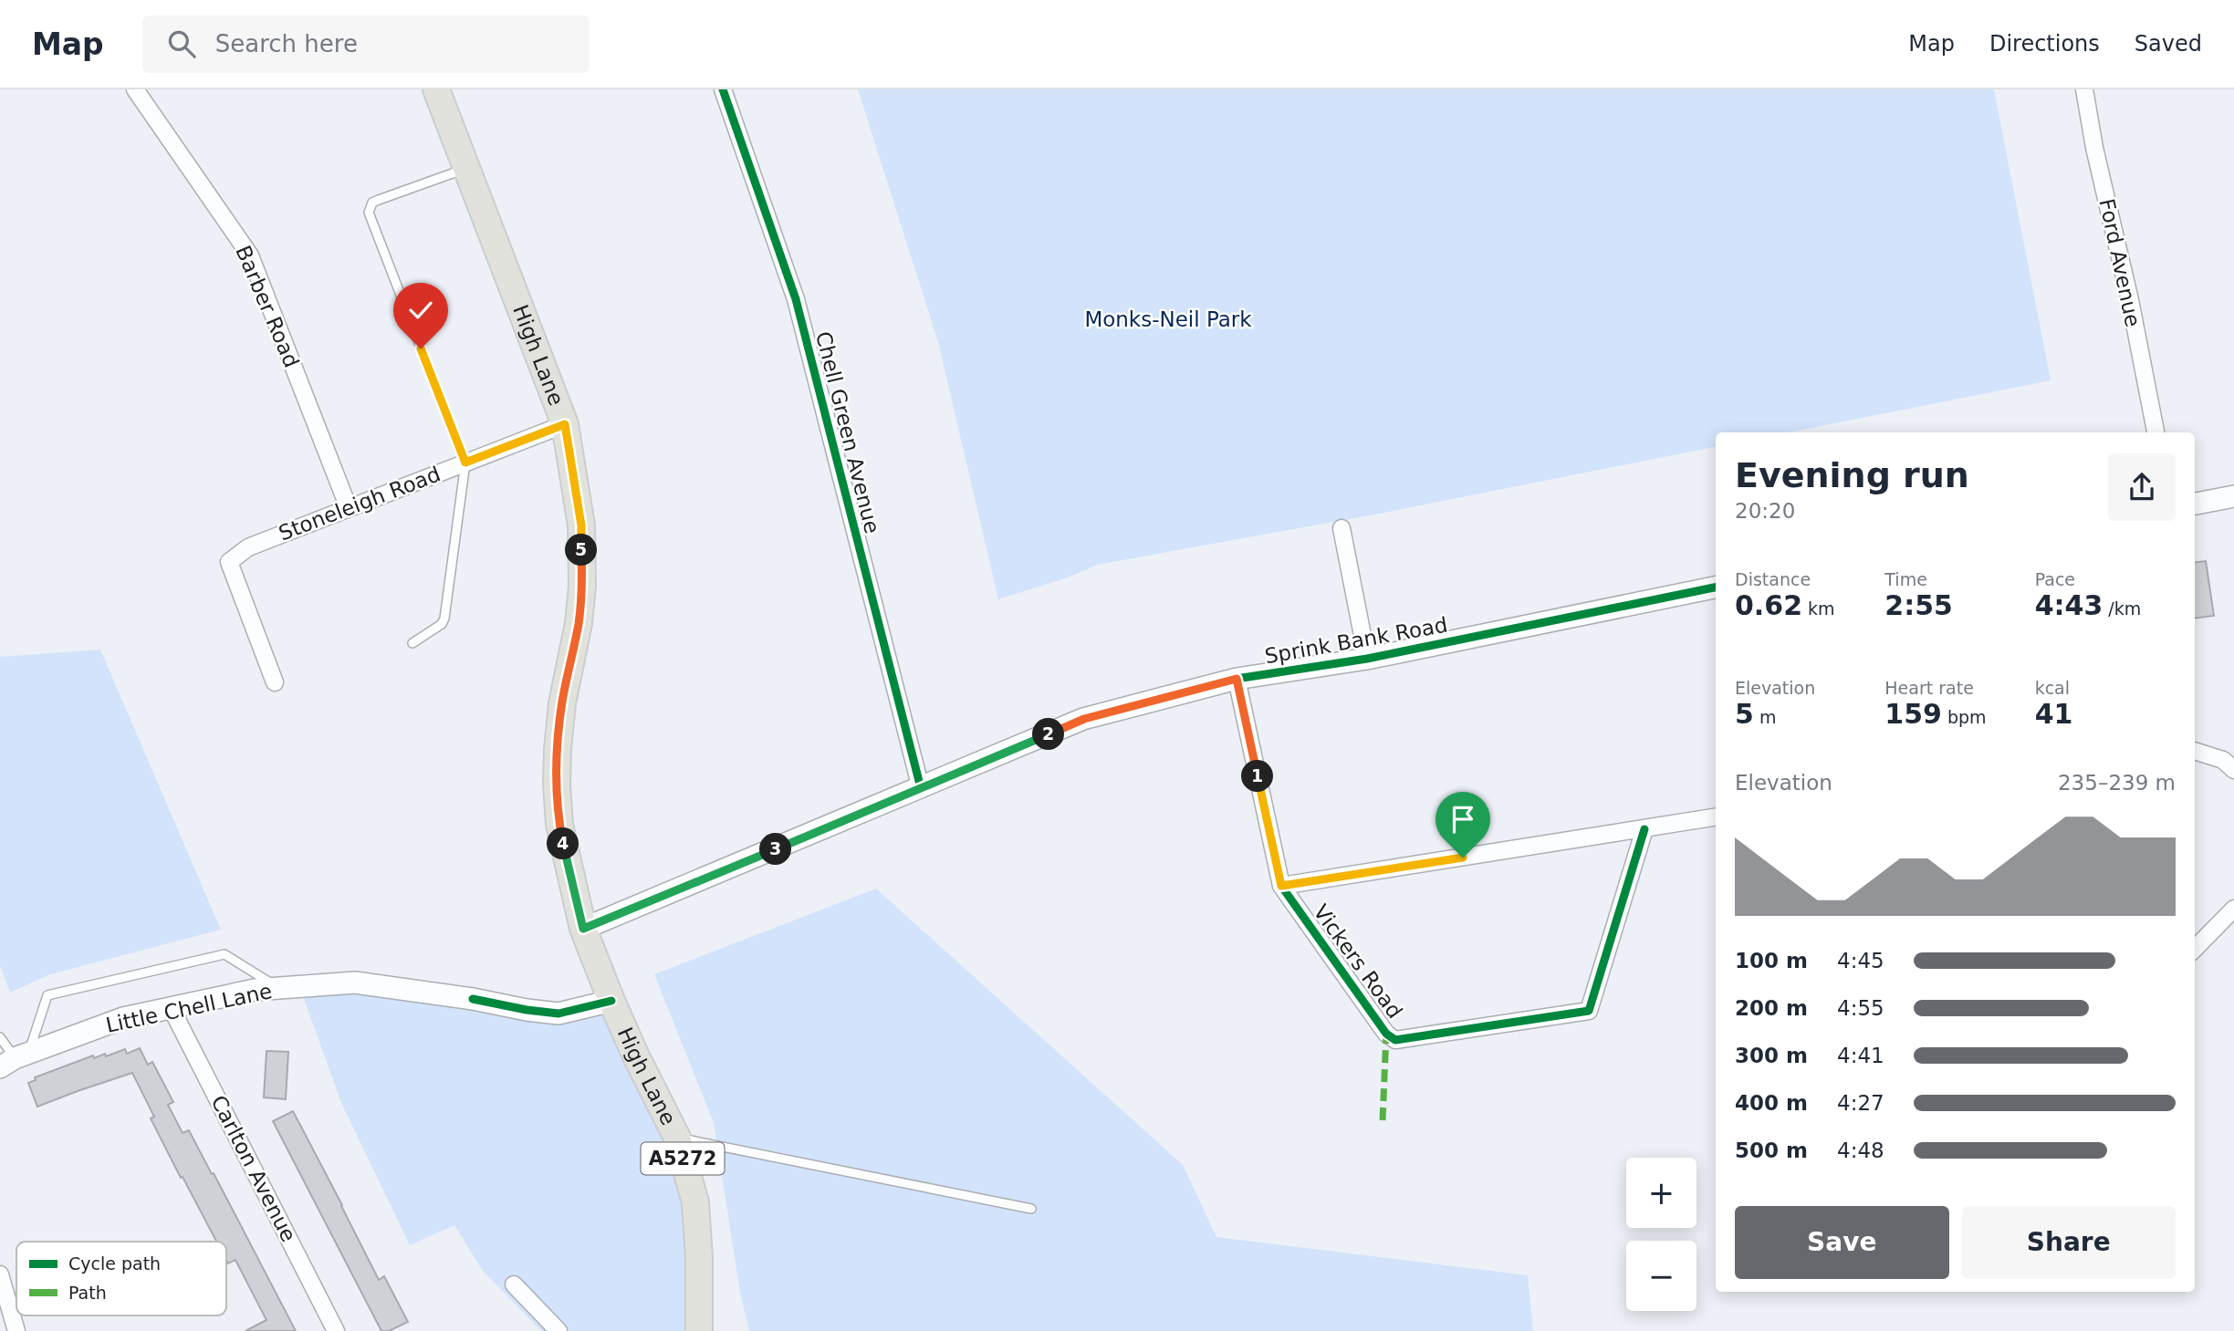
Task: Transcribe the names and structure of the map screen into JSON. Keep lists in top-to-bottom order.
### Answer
{
  "streets": {
    "main road": ["High Lane", "A5272"],
    "street": [
      "Ford Avenue",
      "Barber Road",
      "Chell Green Avenue",
      "Stoneleigh Road",
      "Sprink Bank Road",
      "Vickers Road",
      "Little Chell Lane",
      "Carlton Avenue"
    ]
  },
  "crossings": [
    ["Barber Road", "Stoneleigh Road"],
    ["High Lane", "Stoneleigh Road"],
    ["High Lane", "Sprink Bank Road"],
    ["High Lane", "Little Chell Lane"],
    ["Chell Green Avenue", "Sprink Bank Road"],
    ["Sprink Bank Road", "Vickers Road"],
    ["Little Chell Lane", "Carlton Avenue"]
  ],
  "parks": ["Monks-Neil Park"],
  "legend": ["Cycle path", "Path"],
  "page": {
    "header": "Map",
    "search": "Search here",
    "nav": ["Map", "Directions", "Saved"],
    "heading": ["Evening run", "20:20"],
    "pins": [
      "5",
      "2",
      "1",
      "4",
      "3"
    ],
    "stats": [
      ["Distance", "0.62 km"],
      ["Time", "2:55"],
      ["Pace", "4:43 /km"],
      ["Elevation", "5 m"],
      ["Heart rate", "159 bpm"],
      ["kcal", "41"]
    ],
    "chart": ["Elevation", "235–239 m"],
    "list": [
      {
        "name": "100 m",
        "note": "4:45"
      },
      {
        "name": "200 m",
        "note": "4:55"
      },
      {
        "name": "300 m",
        "note": "4:41"
      },
      {
        "name": "400 m",
        "note": "4:27"
      },
      {
        "name": "500 m",
        "note": "4:48"
      }
    ],
    "map_buttons": ["+", "−"],
    "buttons": ["Save", "Share"]
  }
}
